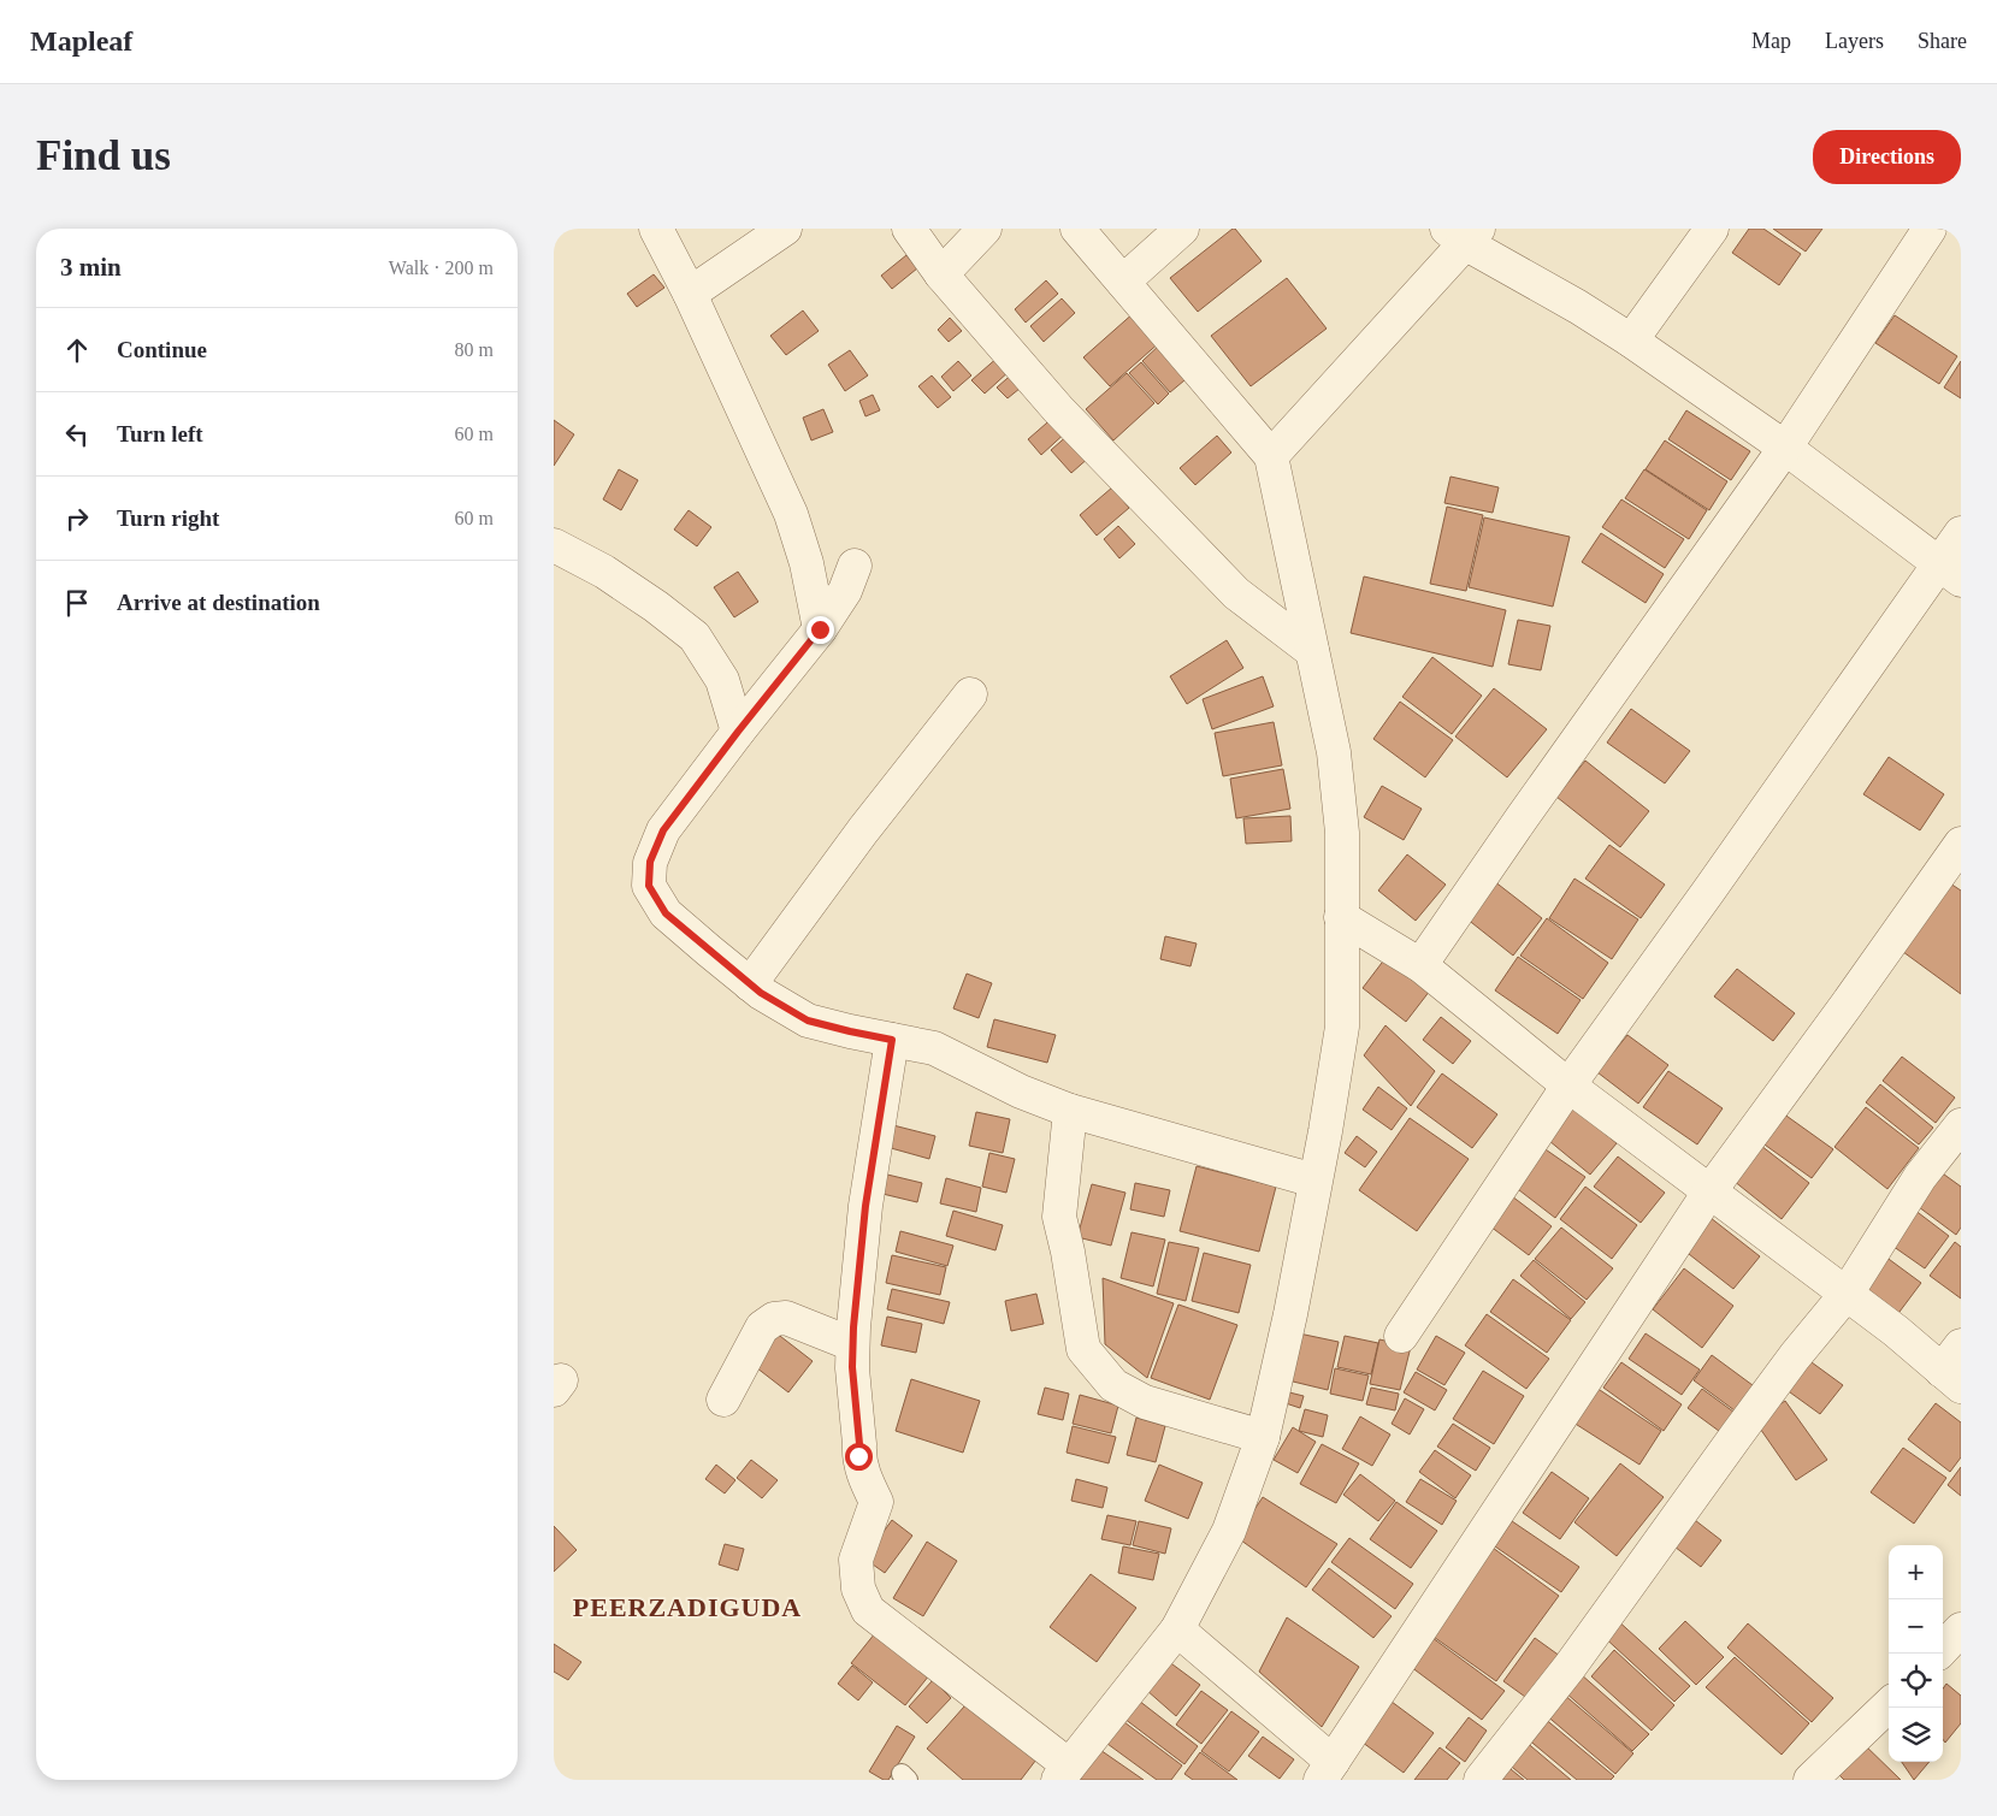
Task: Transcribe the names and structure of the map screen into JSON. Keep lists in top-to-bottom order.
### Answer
{
  "districts": ["PEERZADIGUDA"],
  "page": {
    "header": "Mapleaf",
    "nav": ["Map", "Layers", "Share"],
    "buttons": "Directions",
    "title": "Find us",
    "heading": ["3 min", "Walk · 200 m"],
    "list": [
      ["Continue", "80 m"],
      ["Turn left", "60 m"],
      ["Turn right", "60 m"],
      "Arrive at destination"
    ],
    "map_buttons": ["+", "−"]
  }
}
